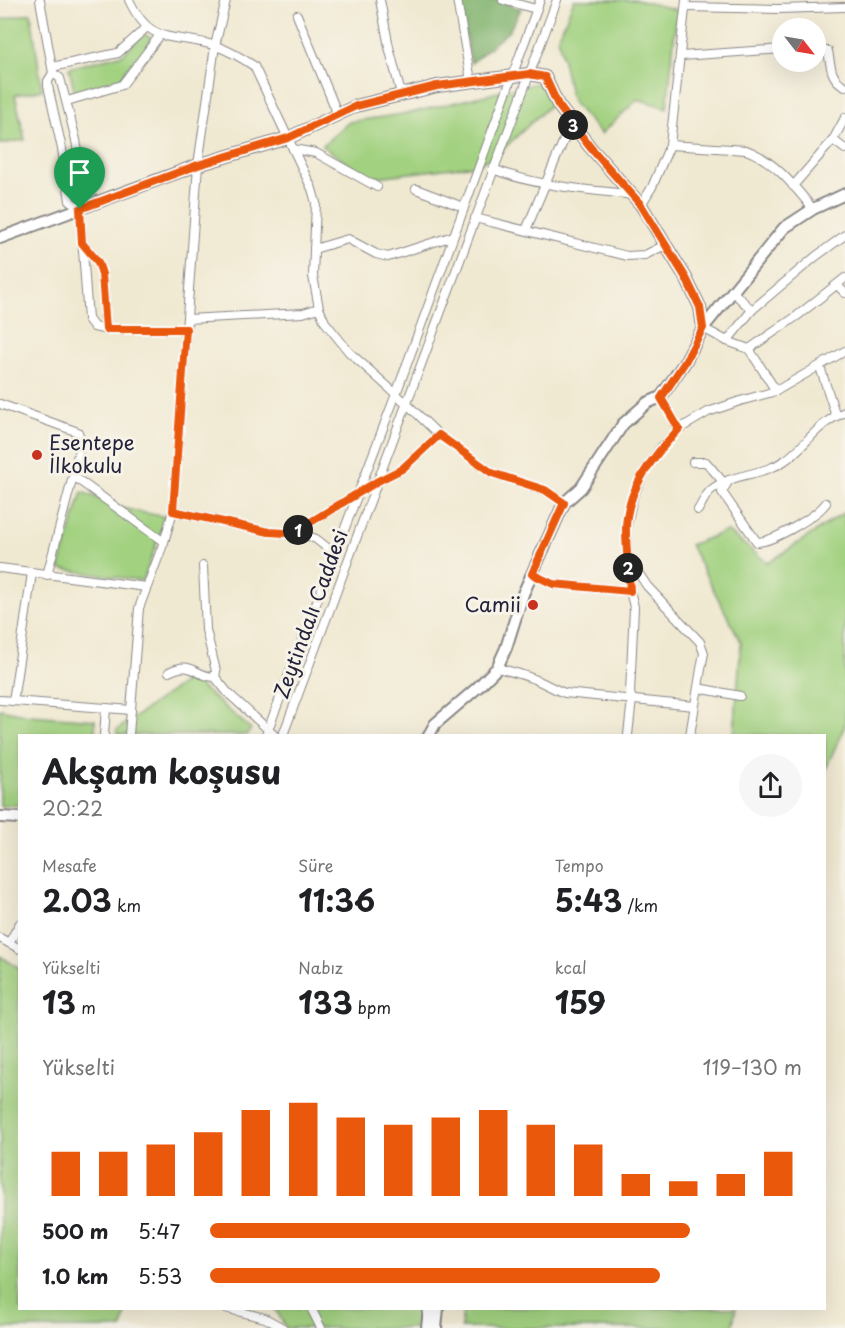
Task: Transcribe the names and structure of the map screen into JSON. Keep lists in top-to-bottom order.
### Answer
{
  "streets": {
    "street": ["Zeytindalı Caddesi"]
  },
  "places": ["Esentepe İlkokulu", "Camii"],
  "north": "bottom right",
  "page": {
    "pins": ["3", "1", "2"],
    "heading": ["Akşam koşusu", "20:22"],
    "stats": [
      ["Mesafe", "2.03 km"],
      ["Süre", "11:36"],
      ["Tempo", "5:43 /km"],
      ["Yükselti", "13 m"],
      ["Nabız", "133 bpm"],
      ["kcal", "159"]
    ],
    "chart": ["Yükselti", "119–130 m"],
    "list": [
      {
        "name": "500 m",
        "note": "5:47"
      },
      {
        "name": "1.0 km",
        "note": "5:53"
      }
    ]
  }
}
